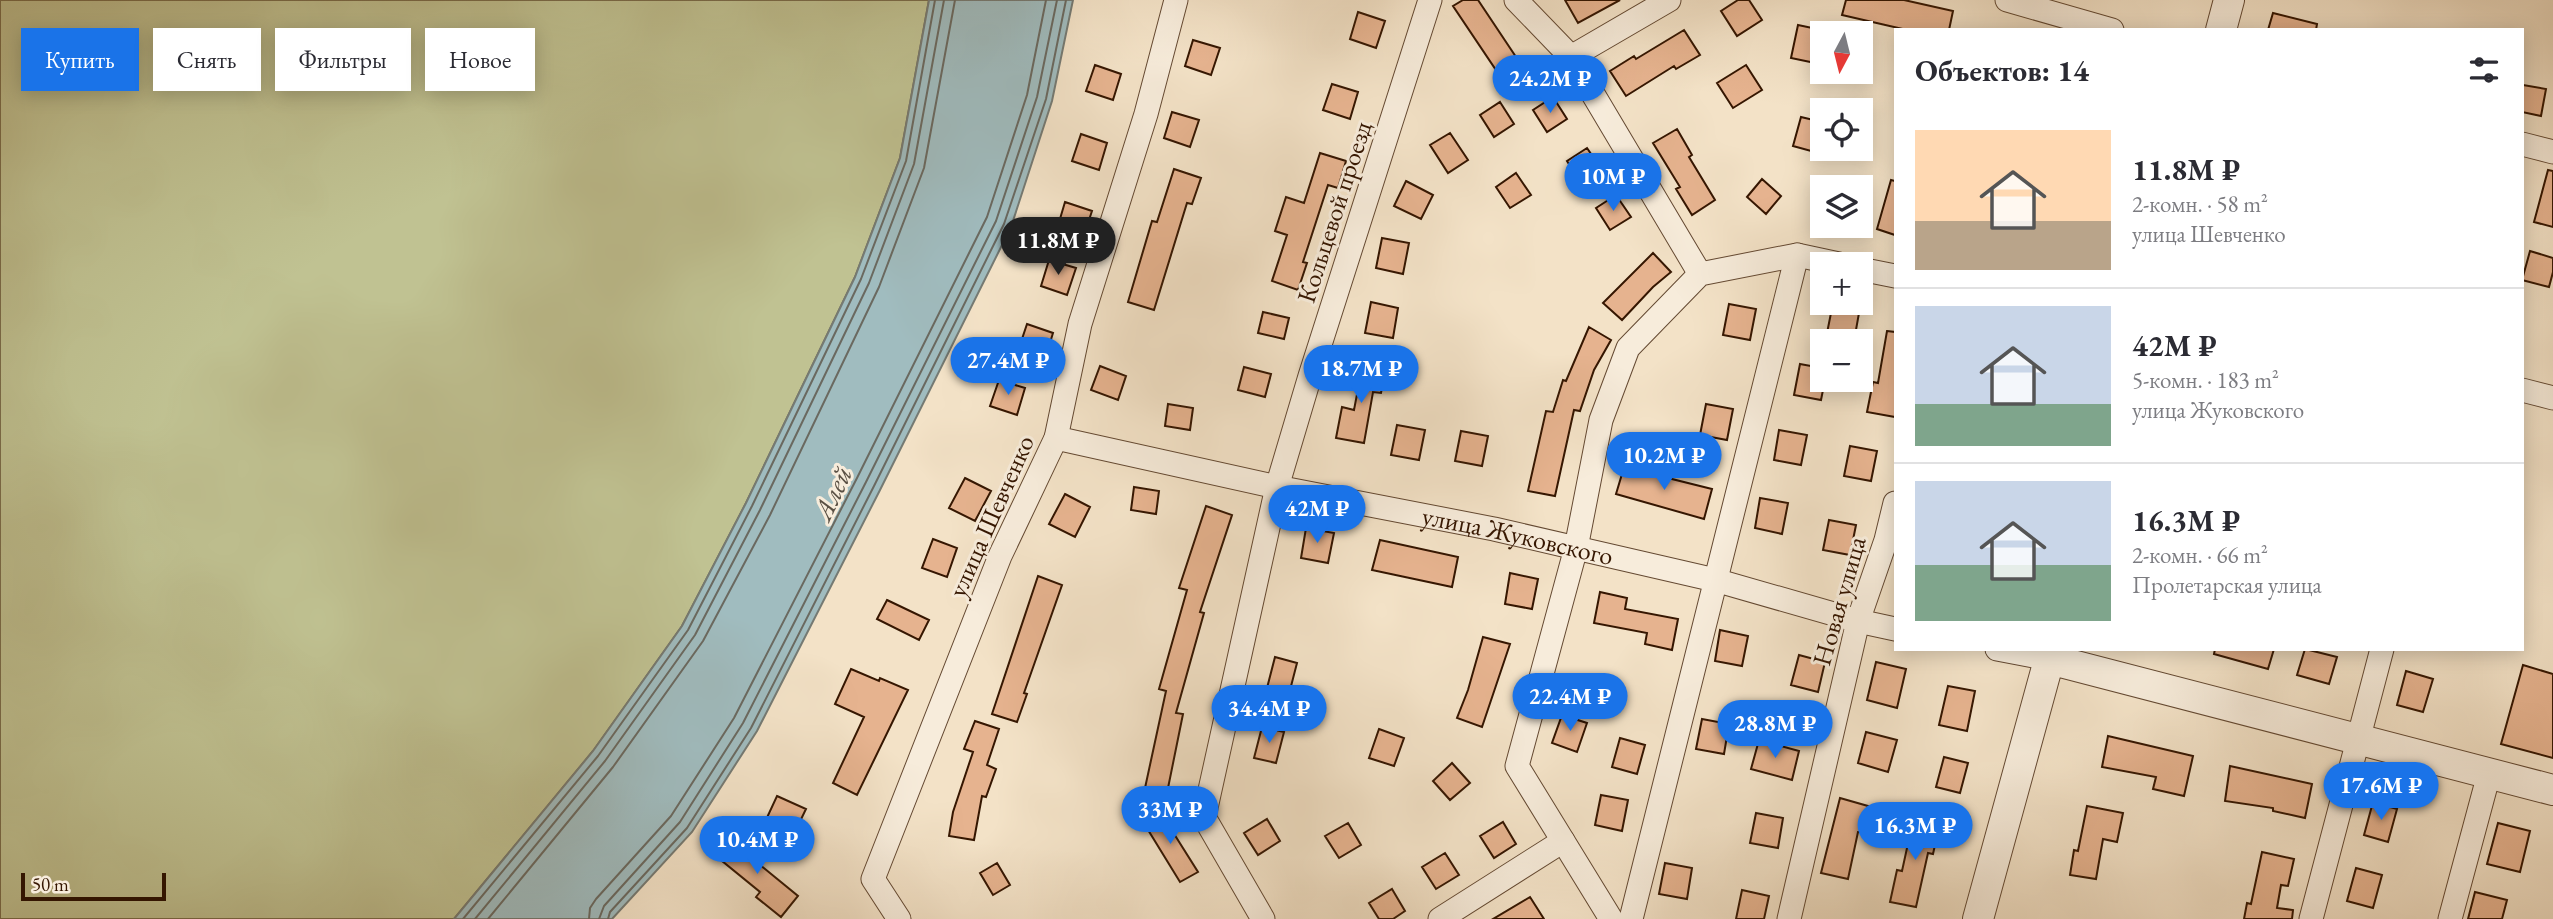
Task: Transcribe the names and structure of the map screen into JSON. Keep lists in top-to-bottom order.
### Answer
{
  "streets": {
    "street": [
      "Кольцевой проезд",
      "улица Шевченко",
      "улица Жуковского",
      "Новая улица"
    ]
  },
  "crossings": [
    ["Кольцевой проезд", "улица Жуковского"],
    ["улица Шевченко", "улица Жуковского"],
    ["улица Жуковского", "Новая улица"]
  ],
  "water": ["Алей"],
  "scale_bar": "50 m",
  "north": "bottom",
  "page": {
    "map_buttons": ["+", "−"],
    "chip": [
      "Купить",
      "Снять",
      "Фильтры",
      "Новое"
    ],
    "heading": "Объектов: 14",
    "price": [
      "24.2M ₽",
      "10M ₽",
      "11.8M ₽",
      "27.4M ₽",
      "18.7M ₽",
      "10.2M ₽",
      "42M ₽",
      "22.4M ₽",
      "34.4M ₽",
      "28.8M ₽",
      "17.6M ₽",
      "33M ₽",
      "16.3M ₽",
      "10.4M ₽"
    ],
    "list": [
      {
        "name": "11.8M ₽",
        "note": "2-комн. · 58 m² · улица Шевченко"
      },
      {
        "name": "42M ₽",
        "note": "5-комн. · 183 m² · улица Жуковского"
      },
      {
        "name": "16.3M ₽",
        "note": "2-комн. · 66 m² · Пролетарская улица"
      }
    ],
    "scale": "50 m"
  }
}
